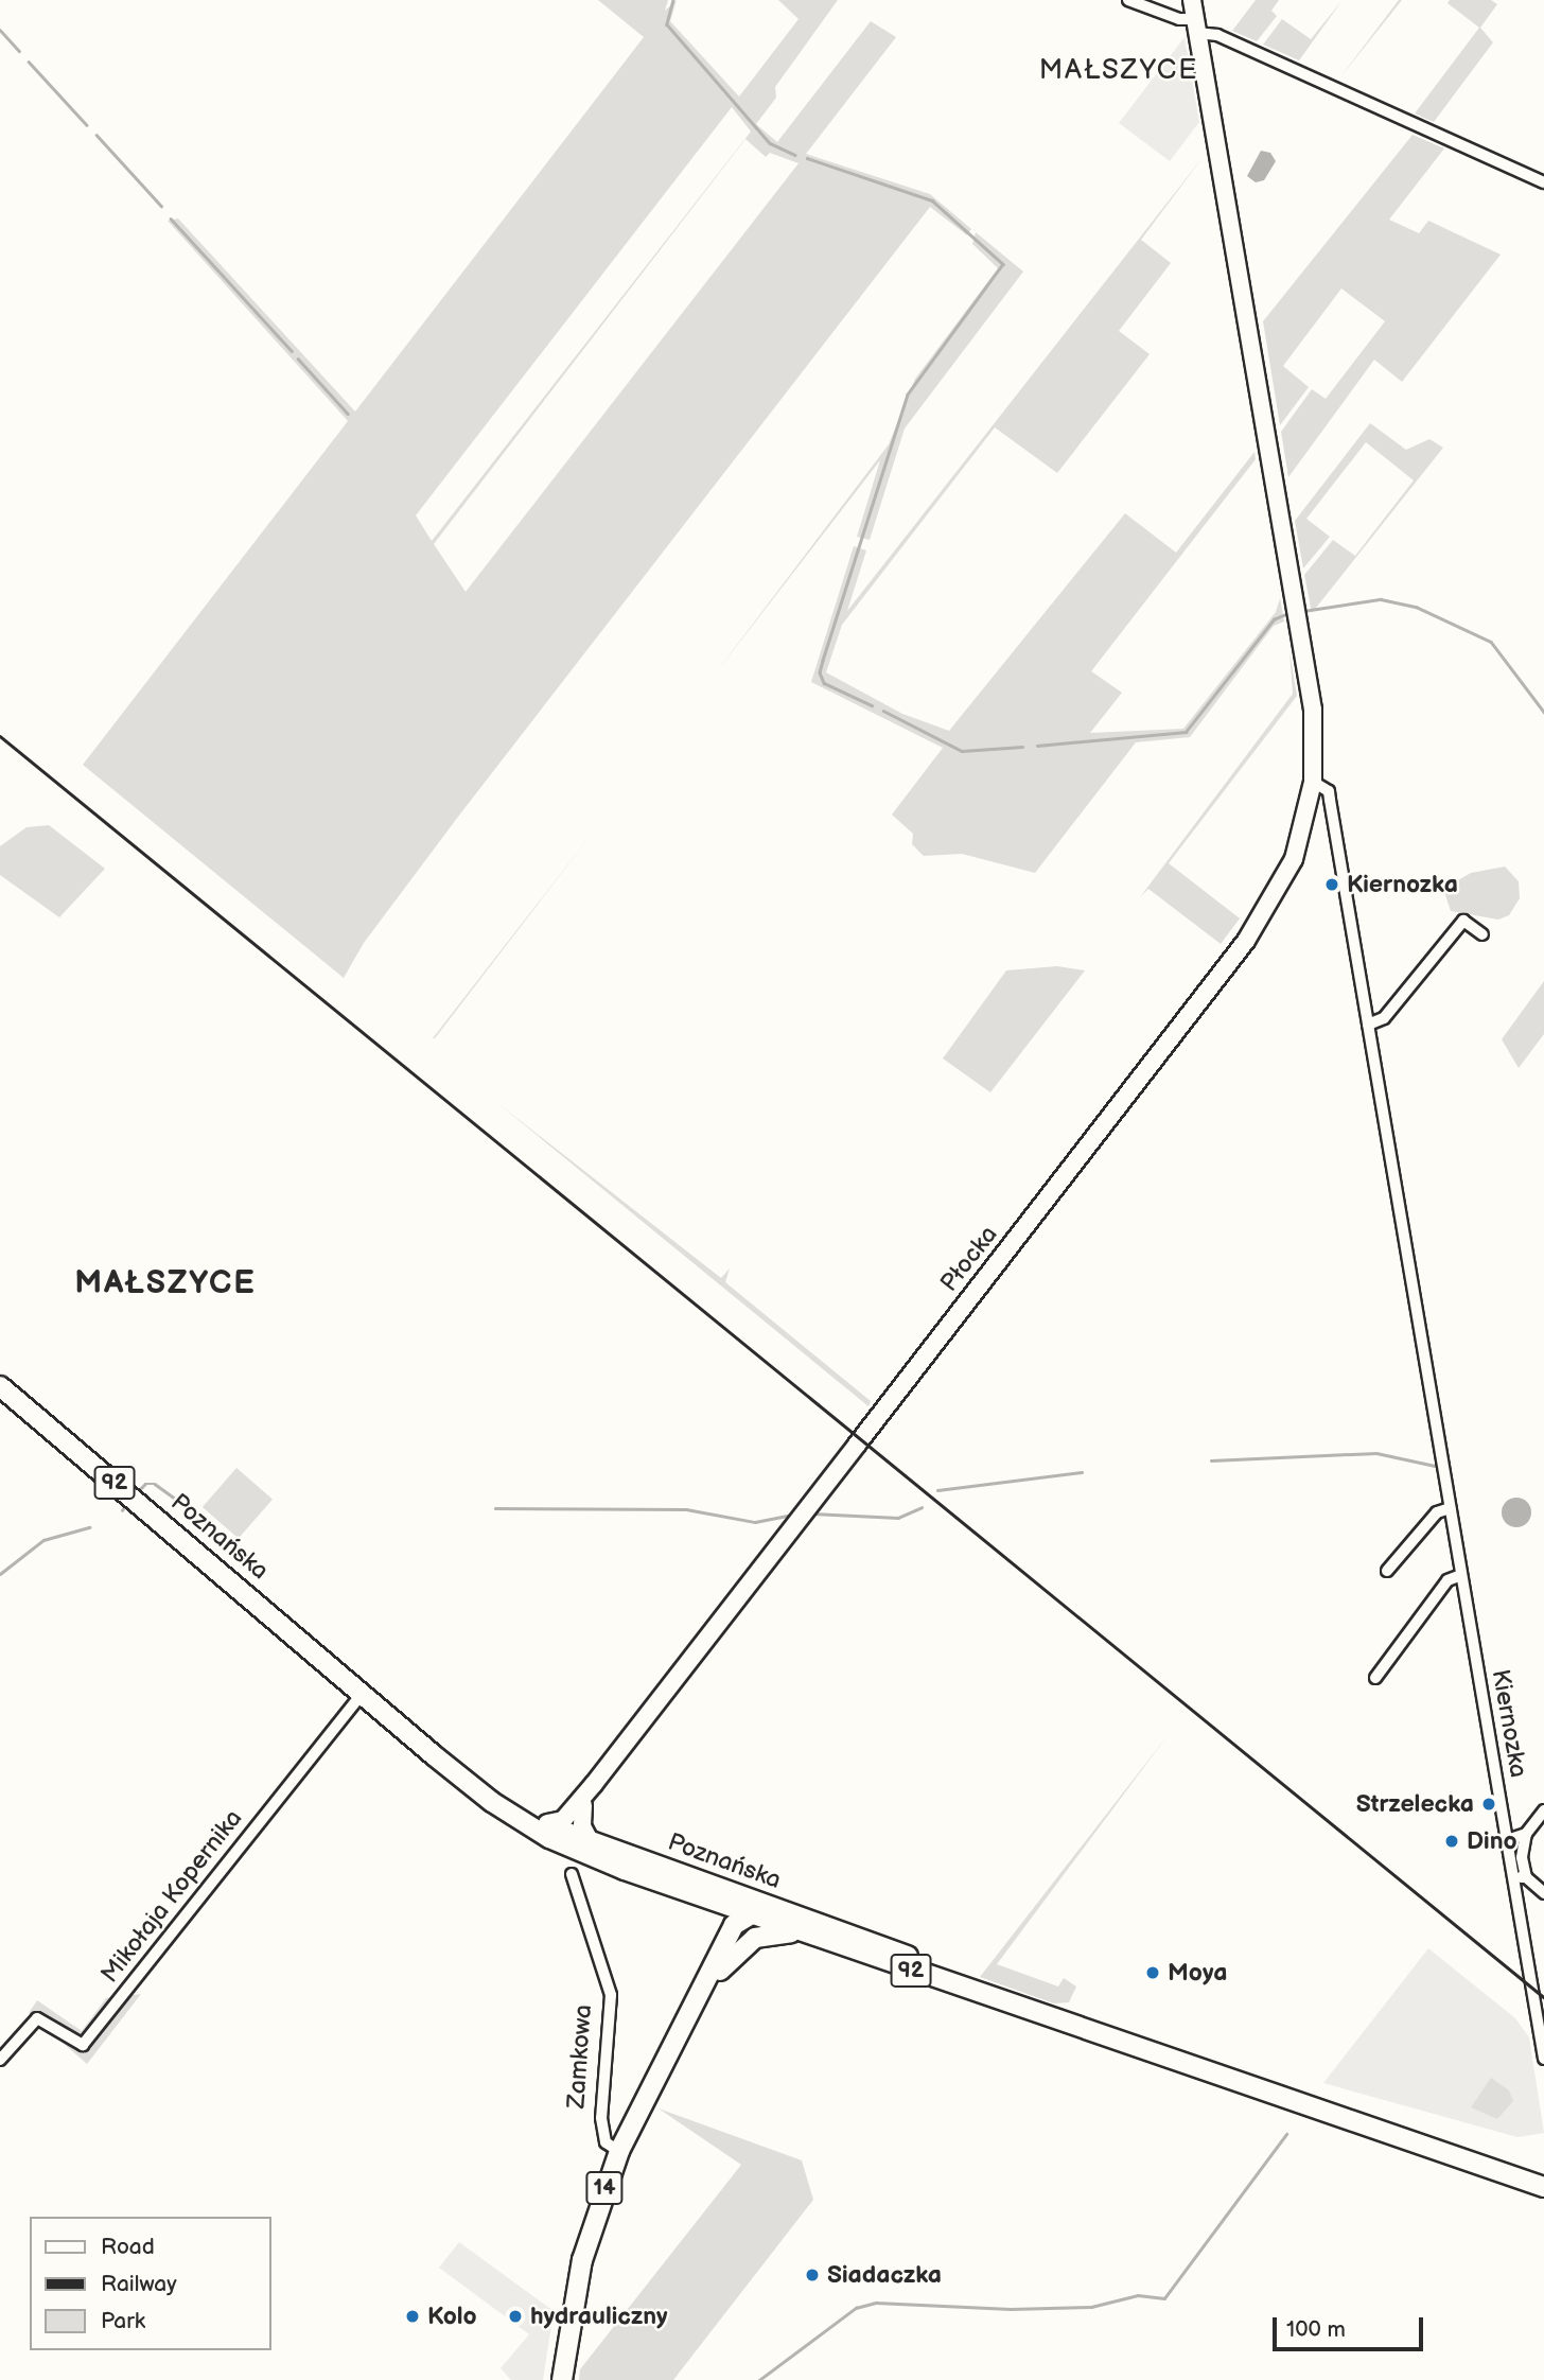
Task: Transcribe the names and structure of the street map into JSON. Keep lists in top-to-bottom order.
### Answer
{
  "streets": {
    "main road": [
      "Płocka",
      "92",
      "Poznańska",
      "14"
    ],
    "street": ["Kiernozka", "Mikołaja Kopernika", "Zamkowa"]
  },
  "crossings": [
    ["Płocka", "Poznańska"],
    ["Płocka", "Kiernozka"],
    ["Poznańska", "Mikołaja Kopernika"],
    ["Poznańska", "14"],
    ["Zamkowa", "14"]
  ],
  "districts": ["MAŁSZYCE", "MAŁSZYCE"],
  "places": [
    "Kiernozka",
    "Strzelecka",
    "Dino",
    "Moya",
    "Siadaczka",
    "Kolo",
    "hydrauliczny"
  ],
  "legend": ["Road", "Railway", "Park"],
  "scale_bar": "100 m"
}
